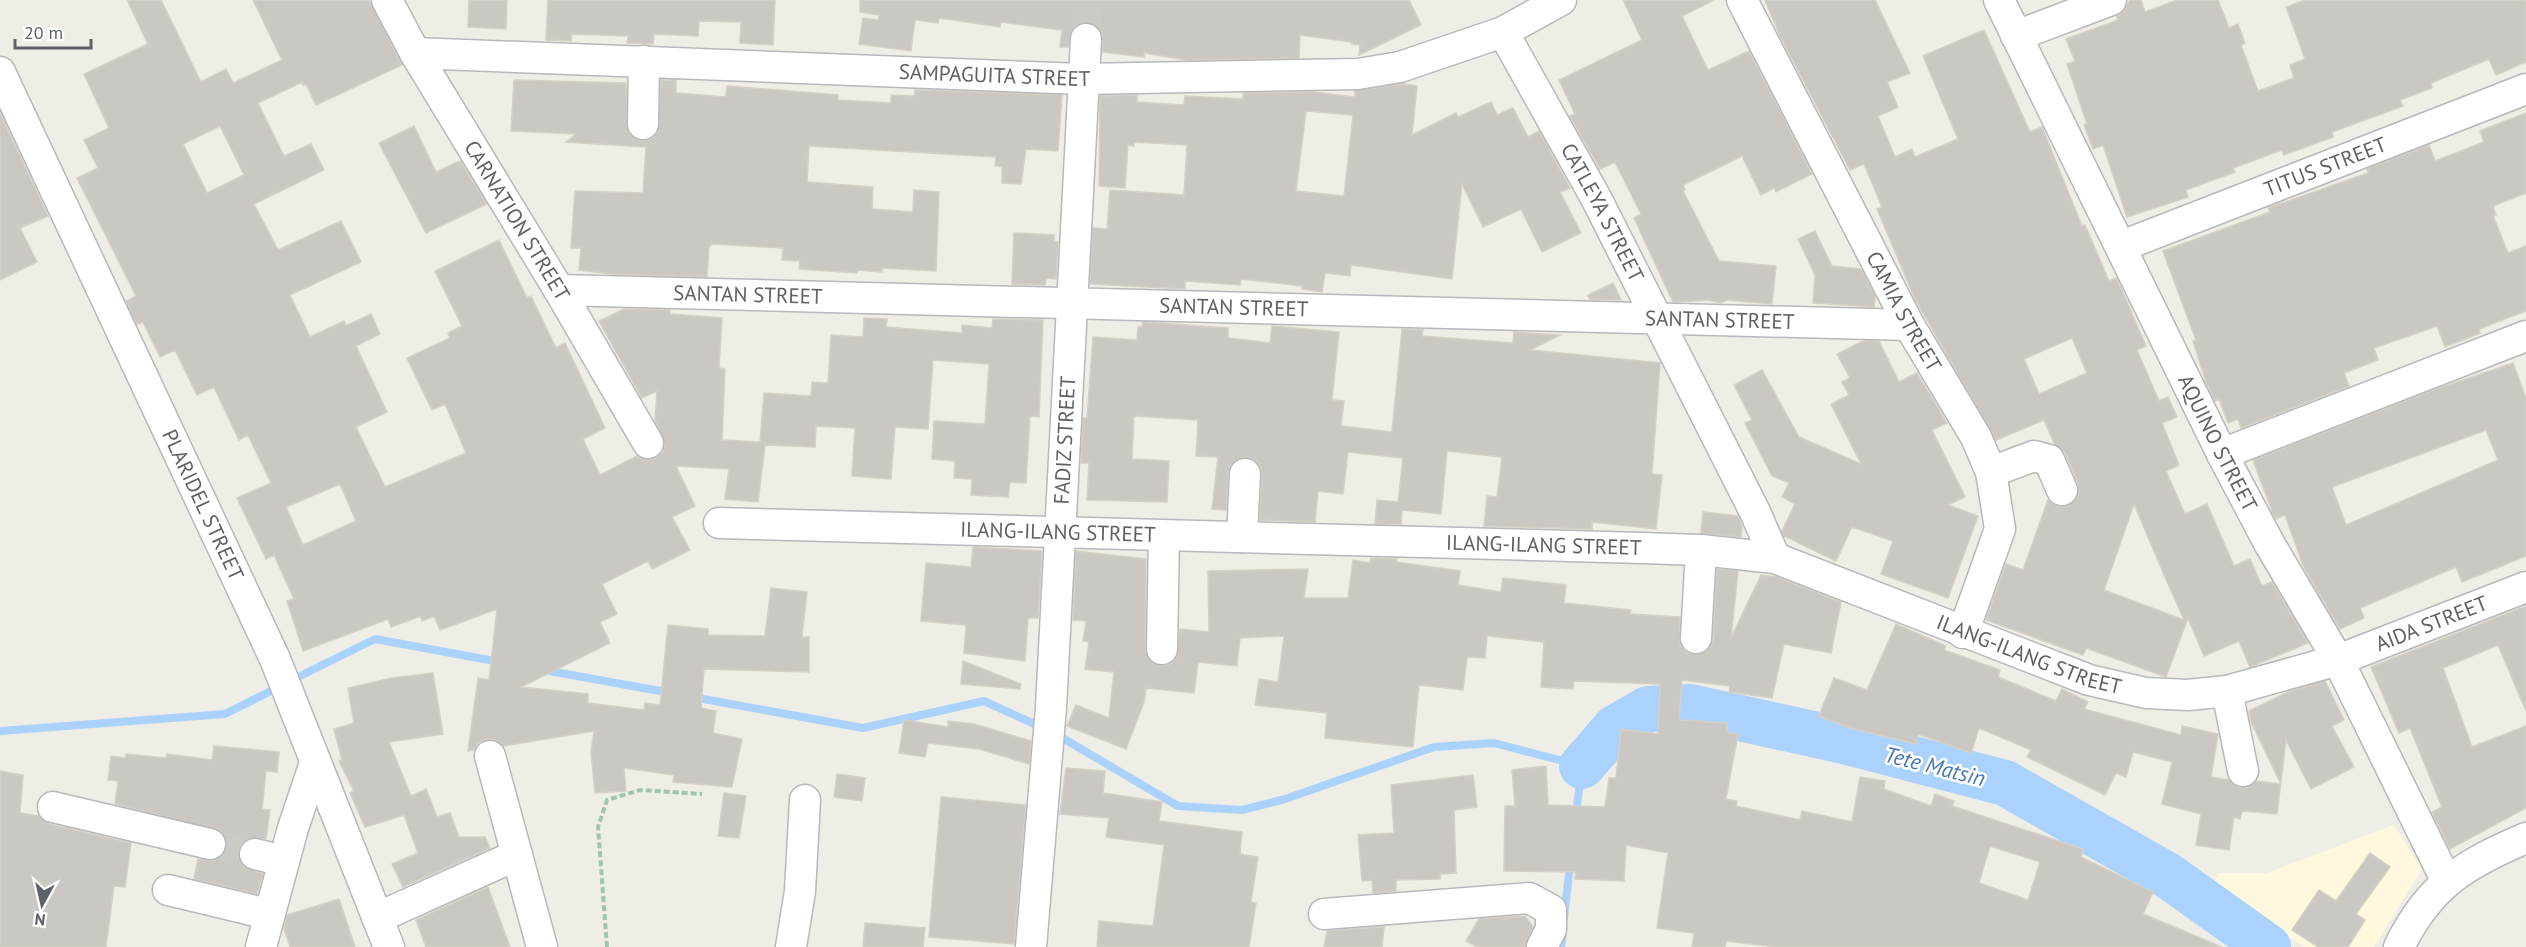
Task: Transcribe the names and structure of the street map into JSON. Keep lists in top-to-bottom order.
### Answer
{
  "streets": {
    "street": [
      "SAMPAGUITA STREET",
      "TITUS STREET",
      "CATLEYA STREET",
      "CARNATION STREET",
      "SANTAN STREET",
      "CAMIA STREET",
      "FADIZ STREET",
      "AQUINO STREET",
      "PLARIDEL STREET",
      "ILANG-ILANG STREET",
      "AIDA STREET"
    ]
  },
  "crossings": [
    ["SAMPAGUITA STREET", "CATLEYA STREET"],
    ["SAMPAGUITA STREET", "CARNATION STREET"],
    ["SAMPAGUITA STREET", "FADIZ STREET"],
    ["TITUS STREET", "AQUINO STREET"],
    ["CATLEYA STREET", "SANTAN STREET"],
    ["CATLEYA STREET", "ILANG-ILANG STREET"],
    ["CARNATION STREET", "SANTAN STREET"],
    ["SANTAN STREET", "CAMIA STREET"],
    ["SANTAN STREET", "FADIZ STREET"],
    ["CAMIA STREET", "ILANG-ILANG STREET"],
    ["FADIZ STREET", "ILANG-ILANG STREET"],
    ["AQUINO STREET", "ILANG-ILANG STREET"],
    ["AQUINO STREET", "AIDA STREET"],
    ["ILANG-ILANG STREET", "AIDA STREET"]
  ],
  "water": ["Tete Matsin"],
  "scale_bar": "20 m",
  "north": "bottom"
}
